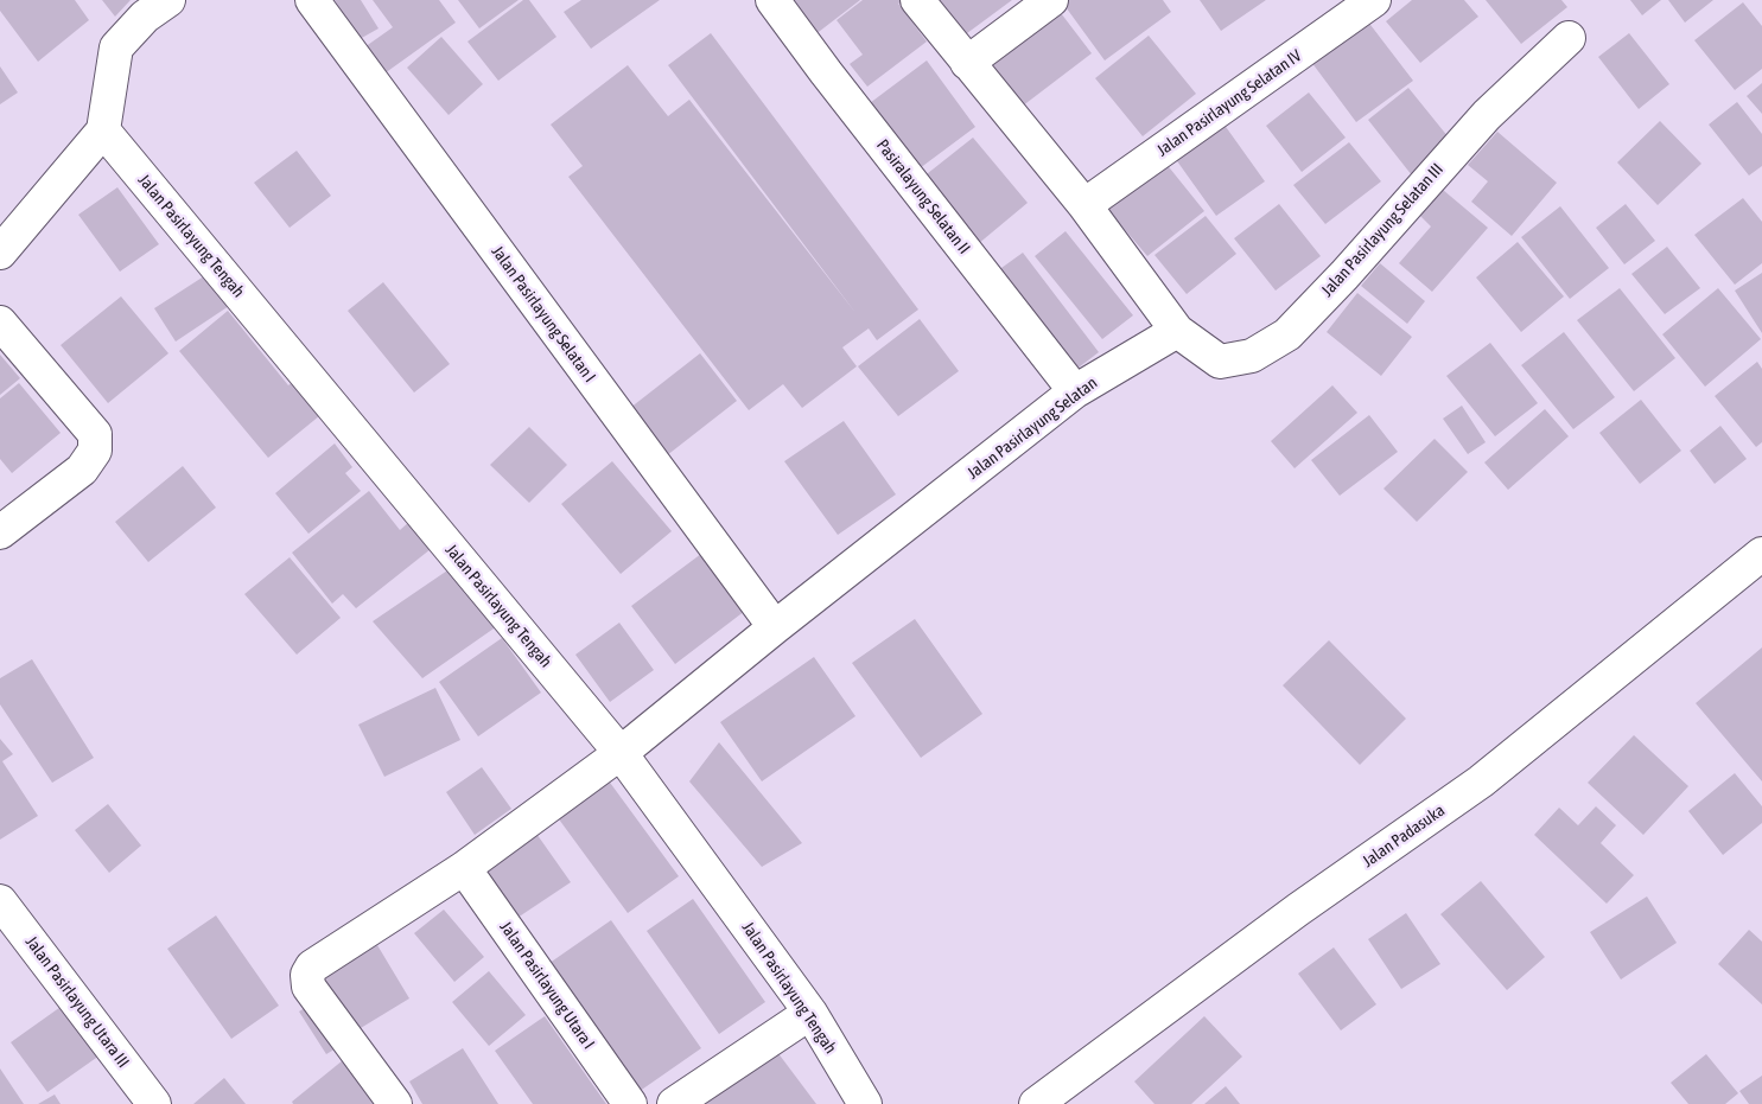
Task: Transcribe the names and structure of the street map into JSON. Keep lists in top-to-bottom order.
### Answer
{
  "streets": {
    "street": [
      "Jalan Pasirlayung Selatan IV",
      "Pasiralayung Selatan II",
      "Jalan Pasirlayung Selatan III",
      "Jalan Pasirlayung Tengah",
      "Jalan Pasirlayung Selatan I",
      "Jalan Pasirlayung Selatan",
      "Jalan Padasuka",
      "Jalan Pasirlayung Utara I",
      "Jalan Pasirlayung Utara III"
    ]
  },
  "crossings": [
    ["Pasiralayung Selatan II", "Jalan Pasirlayung Selatan"],
    ["Jalan Pasirlayung Selatan III", "Jalan Pasirlayung Selatan"],
    ["Jalan Pasirlayung Tengah", "Jalan Pasirlayung Selatan"],
    ["Jalan Pasirlayung Selatan I", "Jalan Pasirlayung Selatan"],
    ["Jalan Pasirlayung Selatan", "Jalan Pasirlayung Utara I"]
  ]
}
